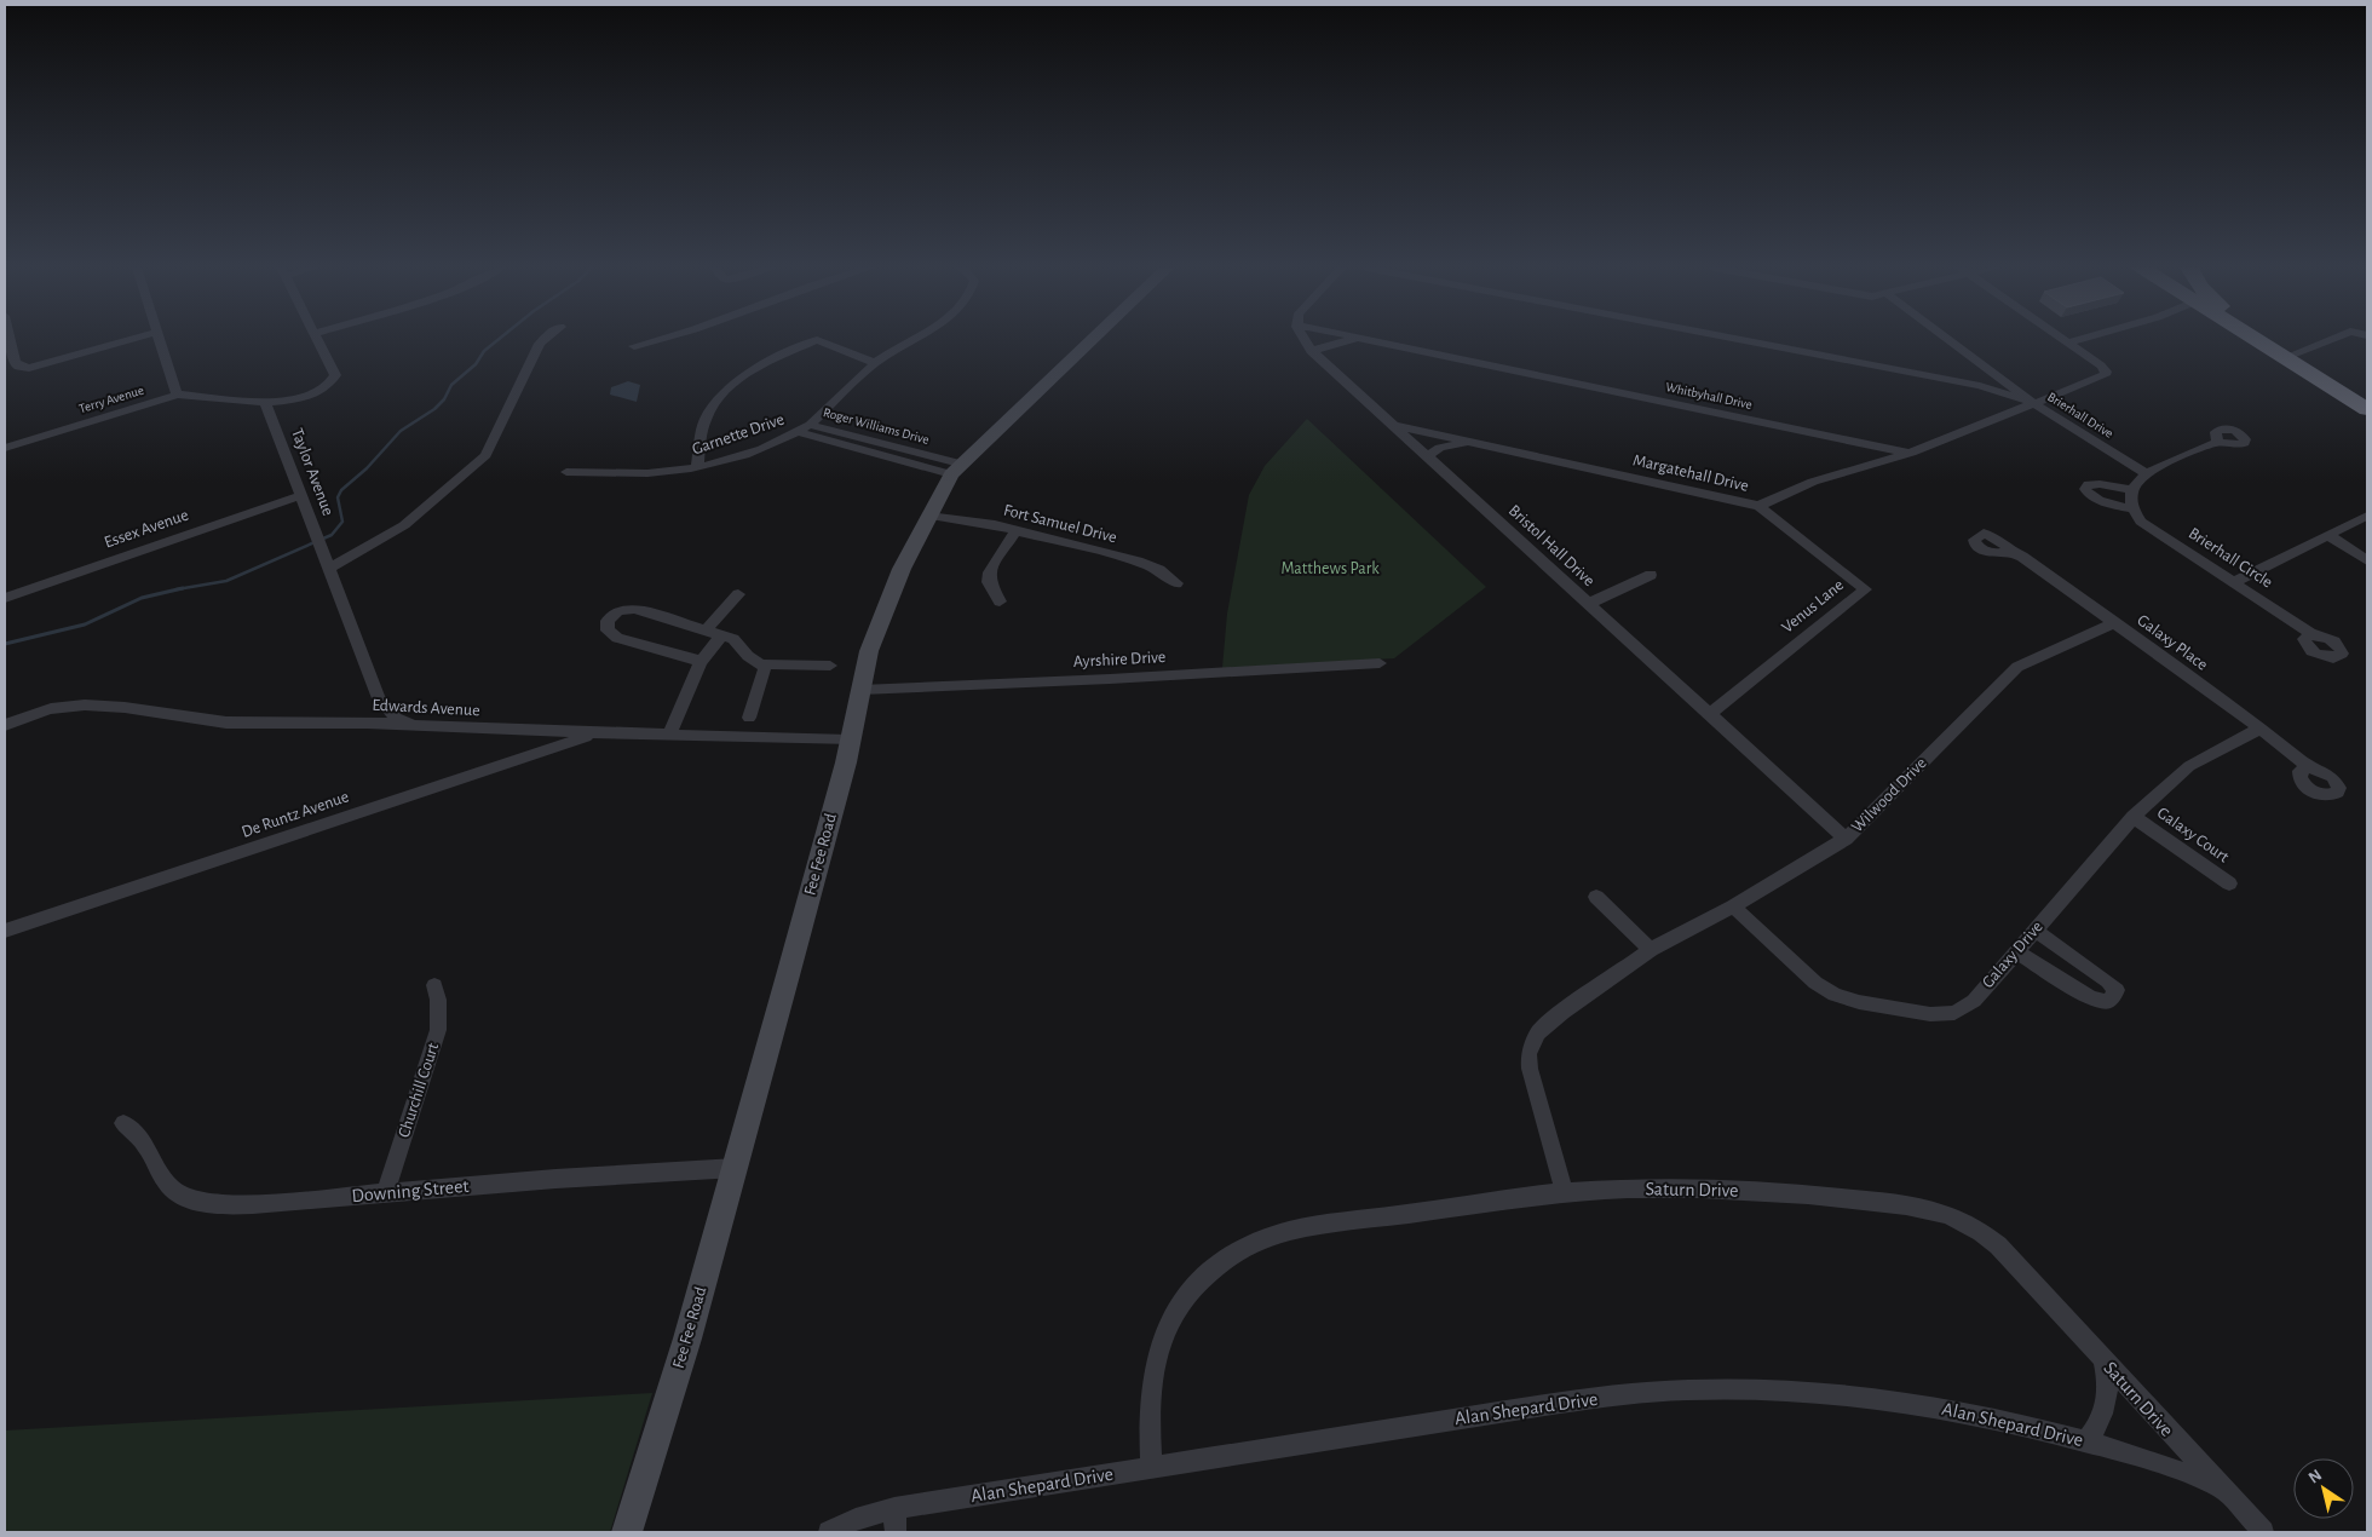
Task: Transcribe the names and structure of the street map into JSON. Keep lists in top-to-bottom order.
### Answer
{
  "streets": {
    "street": [
      "Whitbyhall Drive",
      "Terry Avenue",
      "Brierhall Drive",
      "Roger Williams Drive",
      "Garnette Drive",
      "Taylor Avenue",
      "Margatehall Drive",
      "Fort Samuel Drive",
      "Essex Avenue",
      "Bristol Hall Drive",
      "Brierhall Circle",
      "Venus Lane",
      "Galaxy Place",
      "Ayrshire Drive",
      "Edwards Avenue",
      "Wilwood Drive",
      "De Runtz Avenue",
      "Galaxy Court",
      "Fee Fee Road",
      "Galaxy Drive",
      "Churchill Court",
      "Saturn Drive",
      "Downing Street",
      "Alan Shepard Drive"
    ]
  },
  "crossings": [
    ["Whitbyhall Drive", "Margatehall Drive"],
    ["Terry Avenue", "Taylor Avenue"],
    ["Brierhall Drive", "Margatehall Drive"],
    ["Roger Williams Drive", "Garnette Drive"],
    ["Roger Williams Drive", "Fee Fee Road"],
    ["Taylor Avenue", "Essex Avenue"],
    ["Taylor Avenue", "Edwards Avenue"],
    ["Margatehall Drive", "Bristol Hall Drive"],
    ["Margatehall Drive", "Venus Lane"],
    ["Fort Samuel Drive", "Fee Fee Road"],
    ["Bristol Hall Drive", "Venus Lane"],
    ["Bristol Hall Drive", "Wilwood Drive"],
    ["Galaxy Place", "Wilwood Drive"],
    ["Galaxy Place", "Galaxy Drive"],
    ["Ayrshire Drive", "Fee Fee Road"],
    ["Edwards Avenue", "De Runtz Avenue"],
    ["Edwards Avenue", "Fee Fee Road"],
    ["Wilwood Drive", "Galaxy Drive"],
    ["Wilwood Drive", "Saturn Drive"],
    ["Galaxy Court", "Galaxy Drive"],
    ["Fee Fee Road", "Downing Street"],
    ["Churchill Court", "Downing Street"],
    ["Saturn Drive", "Alan Shepard Drive"]
  ],
  "parks": ["Matthews Park"],
  "north": "top left"
}
